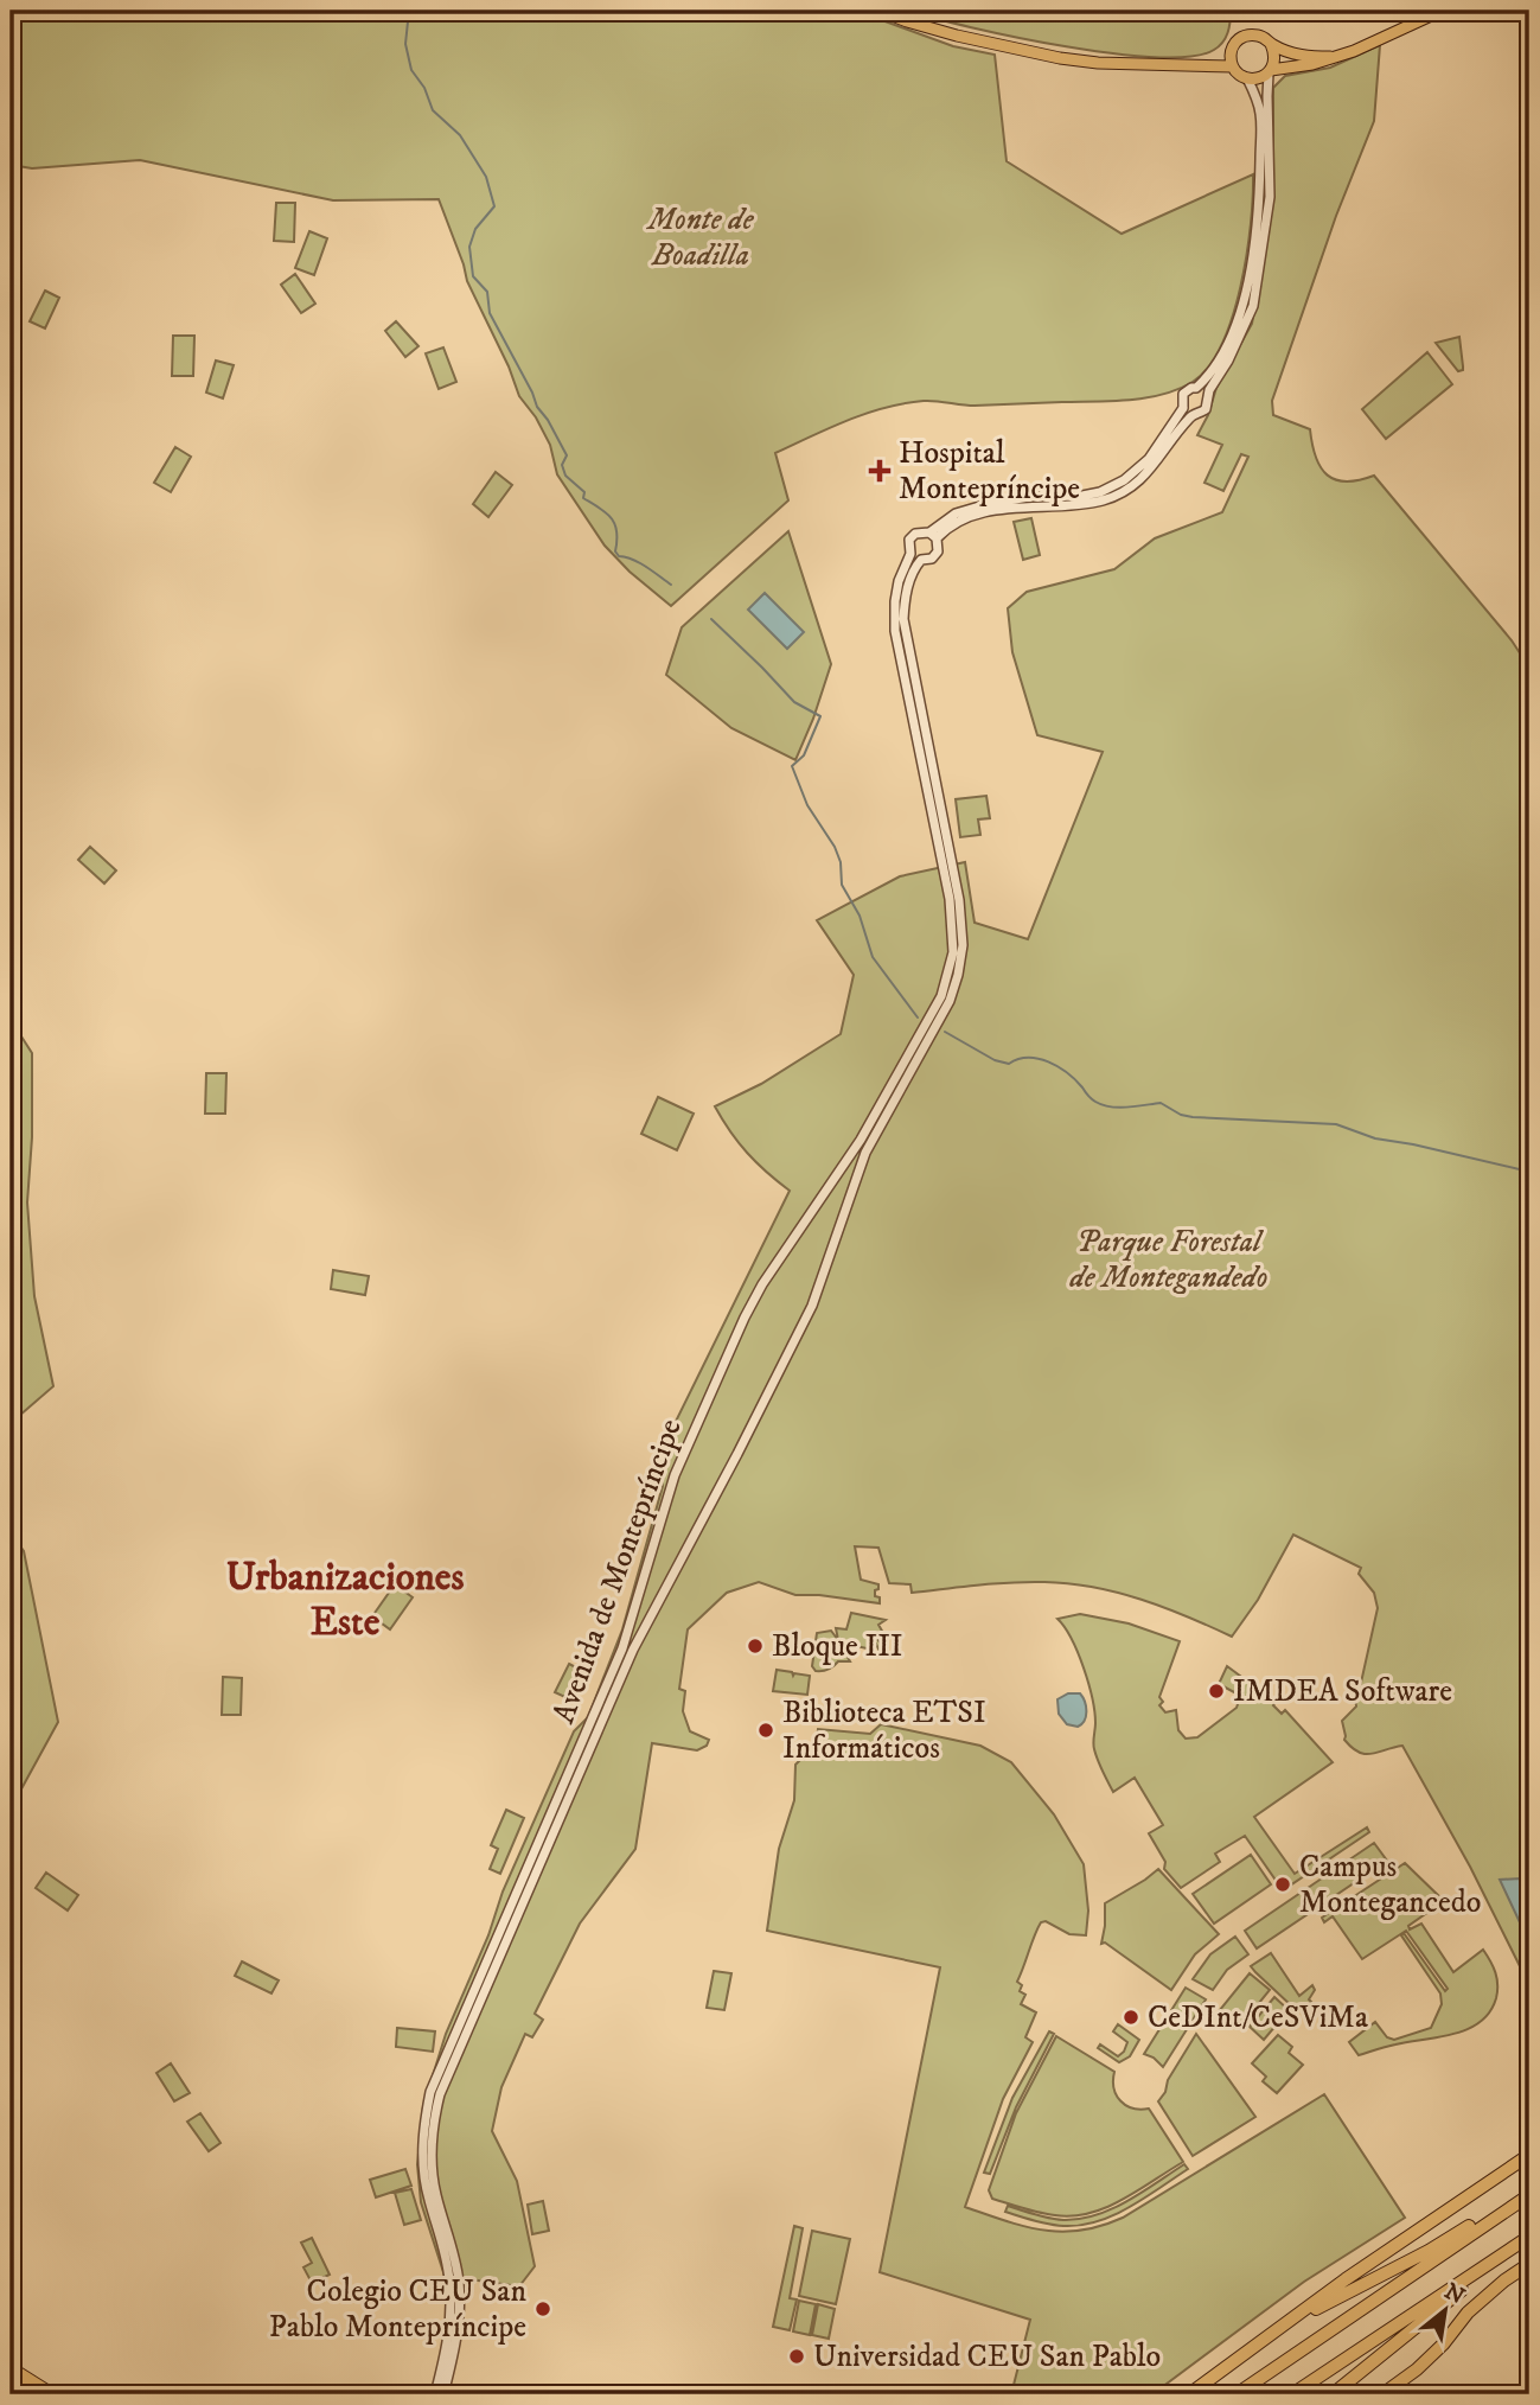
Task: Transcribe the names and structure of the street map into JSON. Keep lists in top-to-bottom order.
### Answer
{
  "streets": {
    "street": ["Avenida de Montepríncipe"]
  },
  "districts": ["Urbanizaciones Este"],
  "parks": ["Monte de Boadilla", "Parque Forestal de Montegandedo"],
  "places": {
    "health": ["Hospital Montepríncipe"],
    "other": [
      "Bloque III",
      "IMDEA Software",
      "Biblioteca ETSI Informáticos",
      "Campus Montegancedo",
      "CeDInt/CeSViMa",
      "Colegio CEU San Pablo Montepríncipe",
      "Universidad CEU San Pablo"
    ]
  },
  "north": "top right"
}
